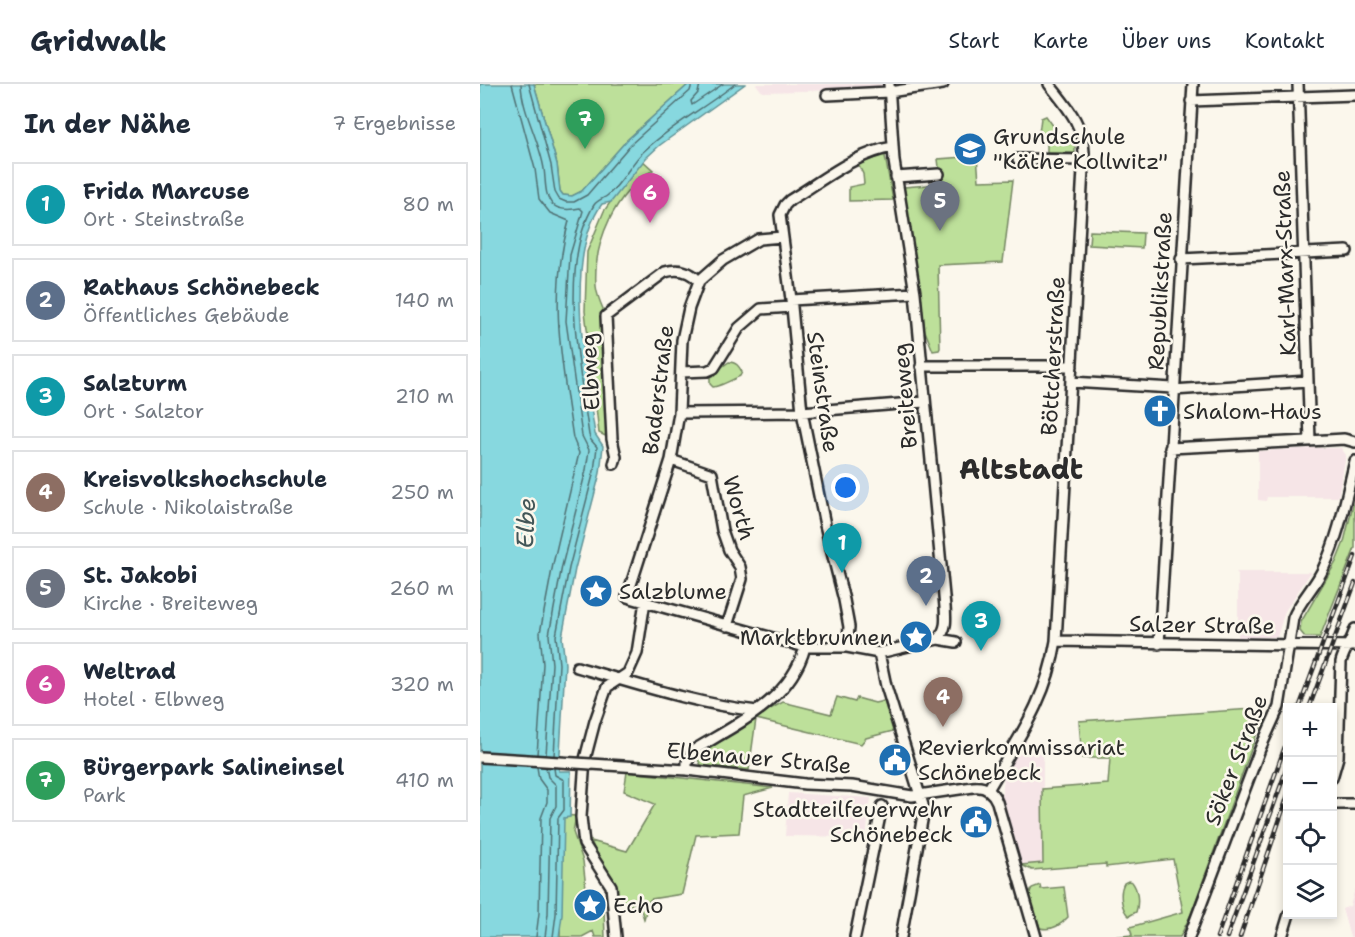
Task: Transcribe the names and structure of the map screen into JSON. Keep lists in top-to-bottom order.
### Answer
{
  "streets": {
    "street": [
      "Karl-Marx-Straße",
      "Republikstraße",
      "Böttcherstraße",
      "Elbweg",
      "Baderstraße",
      "Steinstraße",
      "Breiteweg",
      "Worth",
      "Salzer Straße",
      "Elbenauer Straße",
      "Söker Straße"
    ]
  },
  "crossings": [
    ["Republikstraße", "Salzer Straße"],
    ["Böttcherstraße", "Salzer Straße"],
    ["Böttcherstraße", "Elbenauer Straße"],
    ["Elbweg", "Baderstraße"],
    ["Baderstraße", "Worth"],
    ["Steinstraße", "Breiteweg"],
    ["Salzer Straße", "Söker Straße"]
  ],
  "districts": ["Altstadt"],
  "water": ["Elbe"],
  "places": {
    "school or university": ["Grundschule \"Käthe Kollwitz\""],
    "church": ["Shalom-Haus"],
    "place": ["Salzblume", "Marktbrunnen", "Echo"],
    "public building": ["Revierkommissariat Schönebeck", "Stadtteilfeuerwehr Schönebeck"]
  },
  "page": {
    "header": "Gridwalk",
    "nav": [
      "Start",
      "Karte",
      "Über uns",
      "Kontakt"
    ],
    "heading": ["In der Nähe", "7 Ergebnisse"],
    "pins": [
      "7",
      "6",
      "5",
      "1",
      "2",
      "3",
      "4"
    ],
    "list": [
      {
        "mark": "1",
        "name": "Frida Marcuse",
        "note": "Ort · Steinstraße",
        "value": "80 m"
      },
      {
        "mark": "2",
        "name": "Rathaus Schönebeck",
        "note": "Öffentliches Gebäude",
        "value": "140 m"
      },
      {
        "mark": "3",
        "name": "Salzturm",
        "note": "Ort · Salztor",
        "value": "210 m"
      },
      {
        "mark": "4",
        "name": "Kreisvolkshochschule",
        "note": "Schule · Nikolaistraße",
        "value": "250 m"
      },
      {
        "mark": "5",
        "name": "St. Jakobi",
        "note": "Kirche · Breiteweg",
        "value": "260 m"
      },
      {
        "mark": "6",
        "name": "Weltrad",
        "note": "Hotel · Elbweg",
        "value": "320 m"
      },
      {
        "mark": "7",
        "name": "Bürgerpark Salineinsel",
        "note": "Park",
        "value": "410 m"
      }
    ],
    "map_buttons": ["+", "−"]
  }
}
